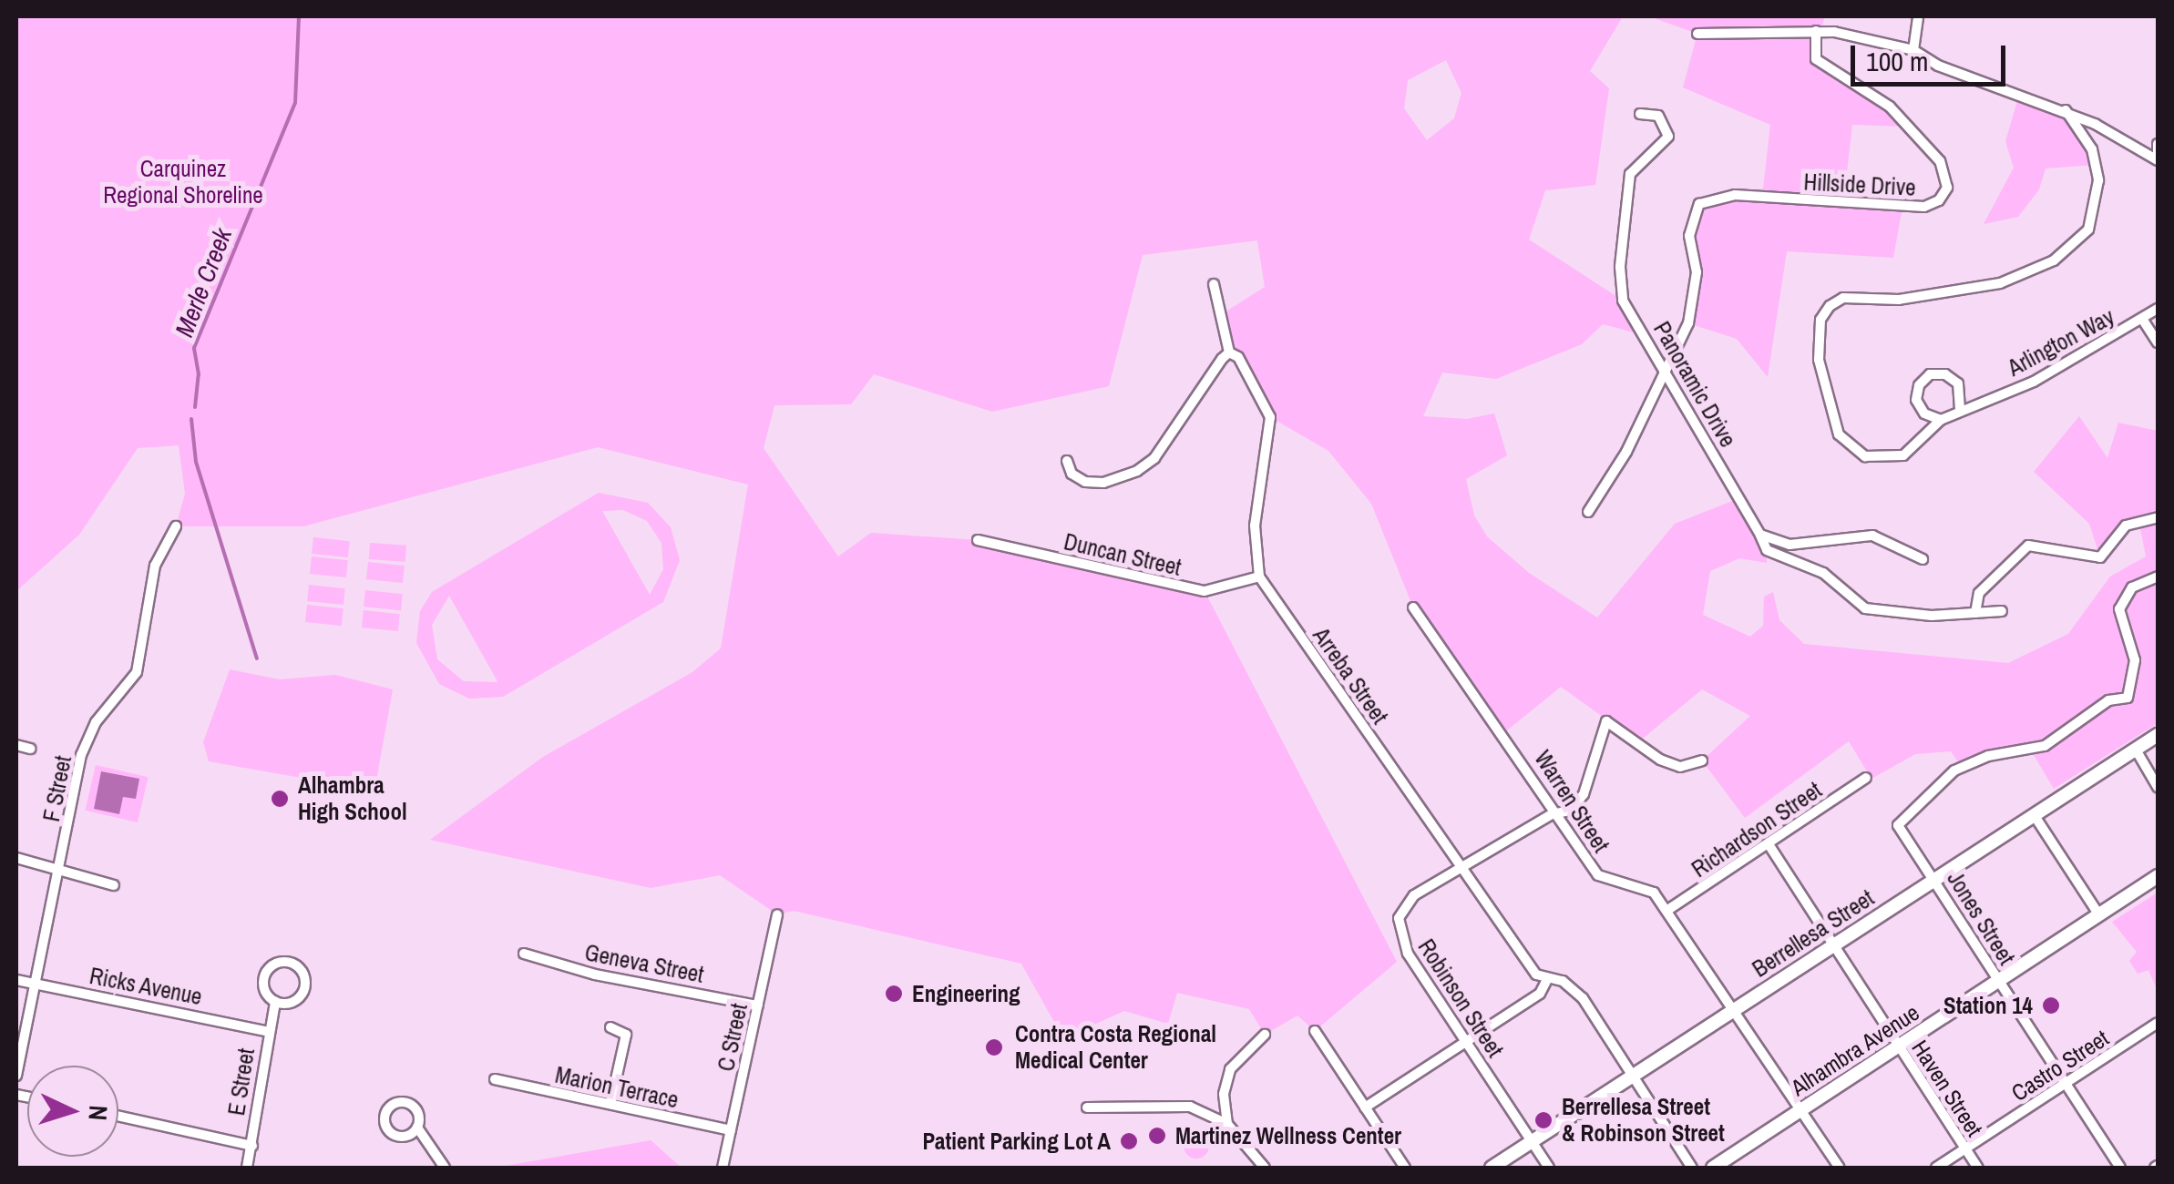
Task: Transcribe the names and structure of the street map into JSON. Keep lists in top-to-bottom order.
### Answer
{
  "streets": {
    "main road": ["Berrellesa Street", "Alhambra Avenue"],
    "street": [
      "Hillside Drive",
      "Arlington Way",
      "Panoramic Drive",
      "Duncan Street",
      "Arreba Street",
      "F Street",
      "Warren Street",
      "Richardson Street",
      "Jones Street",
      "Geneva Street",
      "Ricks Avenue",
      "Robinson Street",
      "C Street",
      "Castro Street",
      "E Street",
      "Marion Terrace",
      "Haven Street"
    ]
  },
  "crossings": [
    ["Hillside Drive", "Panoramic Drive"],
    ["Duncan Street", "Arreba Street"],
    ["Arreba Street", "Berrellesa Street"],
    ["Arreba Street", "Robinson Street"],
    ["F Street", "Ricks Avenue"],
    ["Warren Street", "Richardson Street"],
    ["Warren Street", "Berrellesa Street"],
    ["Warren Street", "Robinson Street"],
    ["Warren Street", "Alhambra Avenue"],
    ["Richardson Street", "Haven Street"],
    ["Jones Street", "Berrellesa Street"],
    ["Jones Street", "Alhambra Avenue"],
    ["Jones Street", "Castro Street"],
    ["Berrellesa Street", "Robinson Street"],
    ["Berrellesa Street", "Haven Street"],
    ["Geneva Street", "C Street"],
    ["Ricks Avenue", "E Street"],
    ["C Street", "Marion Terrace"],
    ["Alhambra Avenue", "Haven Street"],
    ["Castro Street", "Haven Street"]
  ],
  "water": ["Merle Creek"],
  "parks": ["Carquinez Regional Shoreline"],
  "places": [
    "Alhambra High School",
    "Engineering",
    "Station 14",
    "Contra Costa Regional Medical Center",
    "Berrellesa Street & Robinson Street",
    "Martinez Wellness Center",
    "Patient Parking Lot A"
  ],
  "scale_bar": "100 m",
  "north": "right"
}
